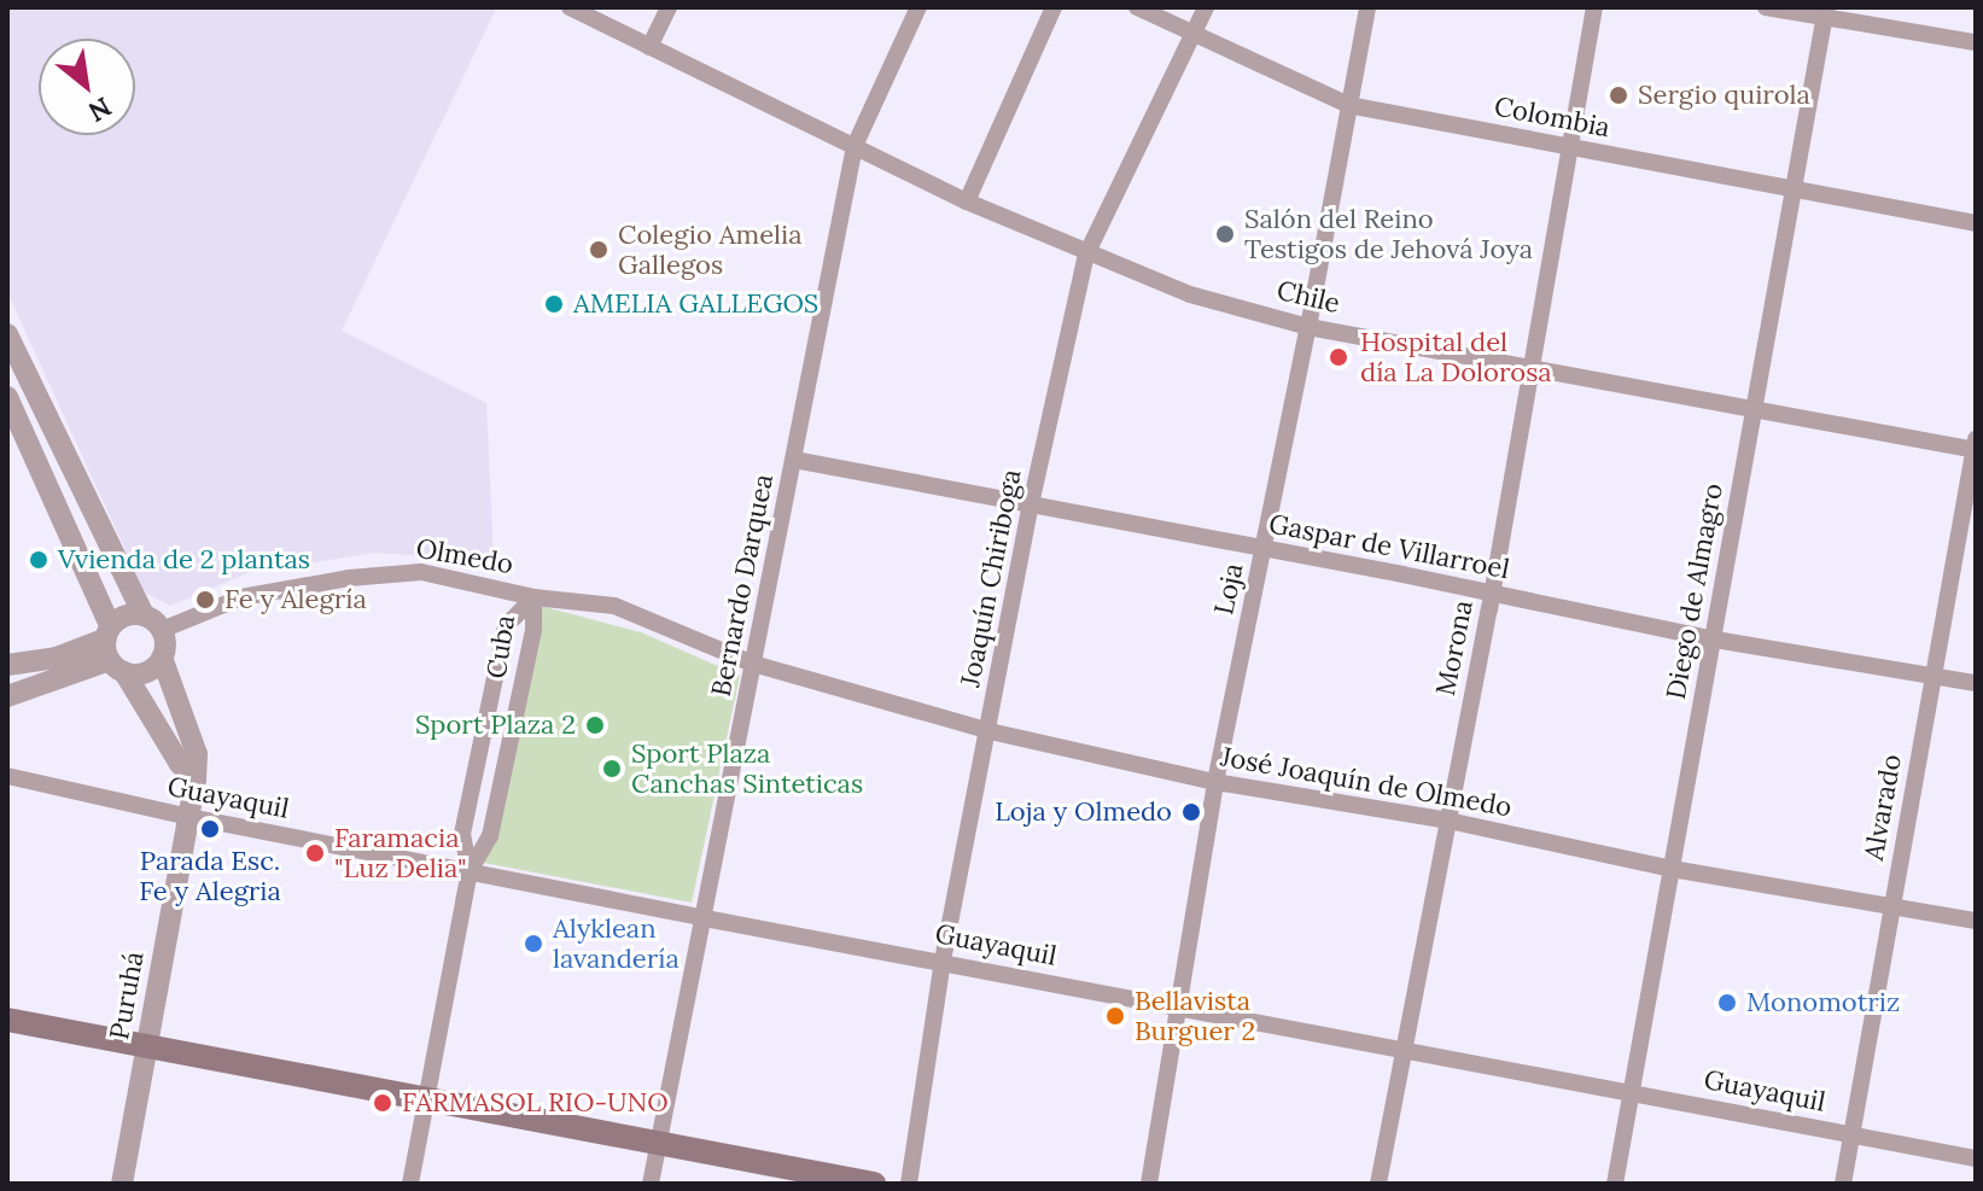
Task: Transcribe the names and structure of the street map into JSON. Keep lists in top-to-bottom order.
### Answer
{
  "streets": {
    "street": [
      "Colombia",
      "Chile",
      "Gaspar de Villarroel",
      "Olmedo",
      "Joaquín Chiriboga",
      "Bernardo Darquea",
      "Loja",
      "Diego de Almagro",
      "Cuba",
      "Morona",
      "José Joaquín de Olmedo",
      "Guayaquil",
      "Alvarado",
      "Puruhá"
    ]
  },
  "crossings": [
    ["Colombia", "Joaquín Chiriboga"],
    ["Colombia", "Loja"],
    ["Colombia", "Diego de Almagro"],
    ["Colombia", "Morona"],
    ["Chile", "Joaquín Chiriboga"],
    ["Chile", "Bernardo Darquea"],
    ["Chile", "Loja"],
    ["Chile", "Diego de Almagro"],
    ["Chile", "Morona"],
    ["Chile", "Alvarado"],
    ["Gaspar de Villarroel", "Joaquín Chiriboga"],
    ["Gaspar de Villarroel", "Bernardo Darquea"],
    ["Gaspar de Villarroel", "Loja"],
    ["Gaspar de Villarroel", "Diego de Almagro"],
    ["Gaspar de Villarroel", "Morona"],
    ["Gaspar de Villarroel", "Alvarado"],
    ["Olmedo", "Bernardo Darquea"],
    ["Olmedo", "Cuba"],
    ["Olmedo", "José Joaquín de Olmedo"],
    ["Olmedo", "Puruhá"],
    ["Joaquín Chiriboga", "José Joaquín de Olmedo"],
    ["Joaquín Chiriboga", "Guayaquil"],
    ["Bernardo Darquea", "José Joaquín de Olmedo"],
    ["Bernardo Darquea", "Guayaquil"],
    ["Loja", "José Joaquín de Olmedo"],
    ["Loja", "Guayaquil"],
    ["Diego de Almagro", "José Joaquín de Olmedo"],
    ["Diego de Almagro", "Guayaquil"],
    ["Cuba", "Guayaquil"],
    ["Morona", "José Joaquín de Olmedo"],
    ["Morona", "Guayaquil"],
    ["José Joaquín de Olmedo", "Alvarado"],
    ["Guayaquil", "Alvarado"],
    ["Guayaquil", "Puruhá"]
  ],
  "places": [
    "Sergio quirola",
    "Salón del Reino Testigos de Jehová Joya",
    "Colegio Amelia Gallegos",
    "AMELIA GALLEGOS",
    "Hospital del día La Dolorosa",
    "Vvienda de 2 plantas",
    "Fe y Alegría",
    "Sport Plaza 2",
    "Sport Plaza Canchas Sinteticas",
    "Loja y Olmedo",
    "Parada Esc. Fe y Alegria",
    "Faramacia \"Luz Delia\"",
    "Alyklean lavandería",
    "Monomotriz",
    "Bellavista Burguer 2",
    "FARMASOL RIO-UNO"
  ],
  "north": "bottom right"
}
